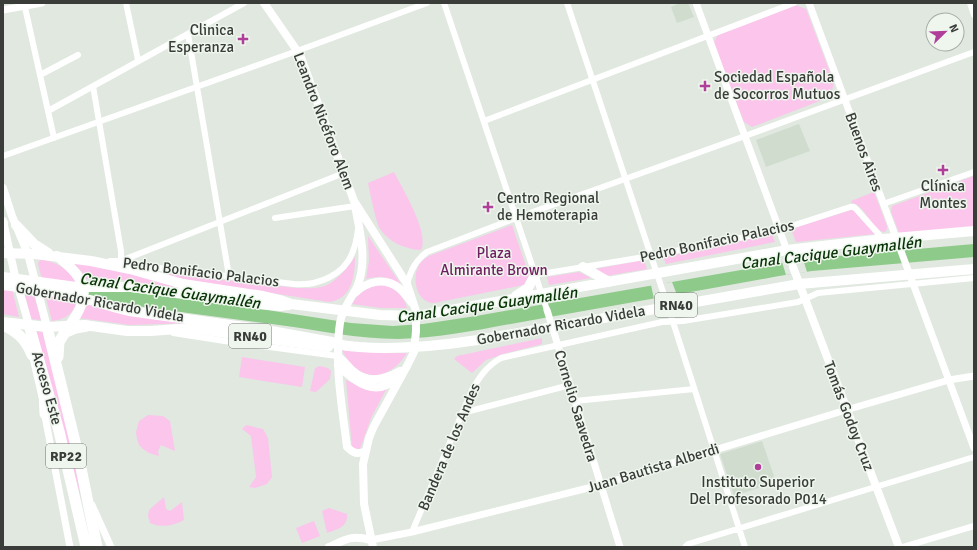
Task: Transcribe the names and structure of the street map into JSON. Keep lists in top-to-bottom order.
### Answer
{
  "streets": {
    "highway": [
      "Pedro Bonifacio Palacios",
      "Gobernador Ricardo Videla",
      "RN40",
      "Acceso Este",
      "RP22"
    ],
    "main road": ["Leandro Nicéforo Alem", "Tomás Godoy Cruz", "Juan Bautista Alberdi"],
    "street": ["Buenos Aires", "Cornelio Saavedra", "Bandera de los Andes"]
  },
  "crossings": [
    ["Leandro Nicéforo Alem", "Pedro Bonifacio Palacios"],
    ["Leandro Nicéforo Alem", "Gobernador Ricardo Videla"],
    ["Buenos Aires", "Gobernador Ricardo Videla"],
    ["Buenos Aires", "Bandera de los Andes"],
    ["Buenos Aires", "Juan Bautista Alberdi"],
    ["Pedro Bonifacio Palacios", "Gobernador Ricardo Videla"],
    ["Pedro Bonifacio Palacios", "Acceso Este"],
    ["Gobernador Ricardo Videla", "Acceso Este"],
    ["Gobernador Ricardo Videla", "Cornelio Saavedra"],
    ["Gobernador Ricardo Videla", "Tomás Godoy Cruz"],
    ["Gobernador Ricardo Videla", "Bandera de los Andes"],
    ["Cornelio Saavedra", "Bandera de los Andes"],
    ["Cornelio Saavedra", "Juan Bautista Alberdi"],
    ["Tomás Godoy Cruz", "Bandera de los Andes"],
    ["Tomás Godoy Cruz", "Juan Bautista Alberdi"],
    ["Bandera de los Andes", "Juan Bautista Alberdi"]
  ],
  "water": ["Canal Cacique Guaymallén"],
  "parks": ["Plaza Almirante Brown"],
  "places": {
    "health": [
      "Clinica Esperanza",
      "Sociedad Española de Socorros Mutuos",
      "Clínica Montes",
      "Centro Regional de Hemoterapia"
    ],
    "other": ["Instituto Superior Del Profesorado P014"]
  },
  "north": "top right"
}
